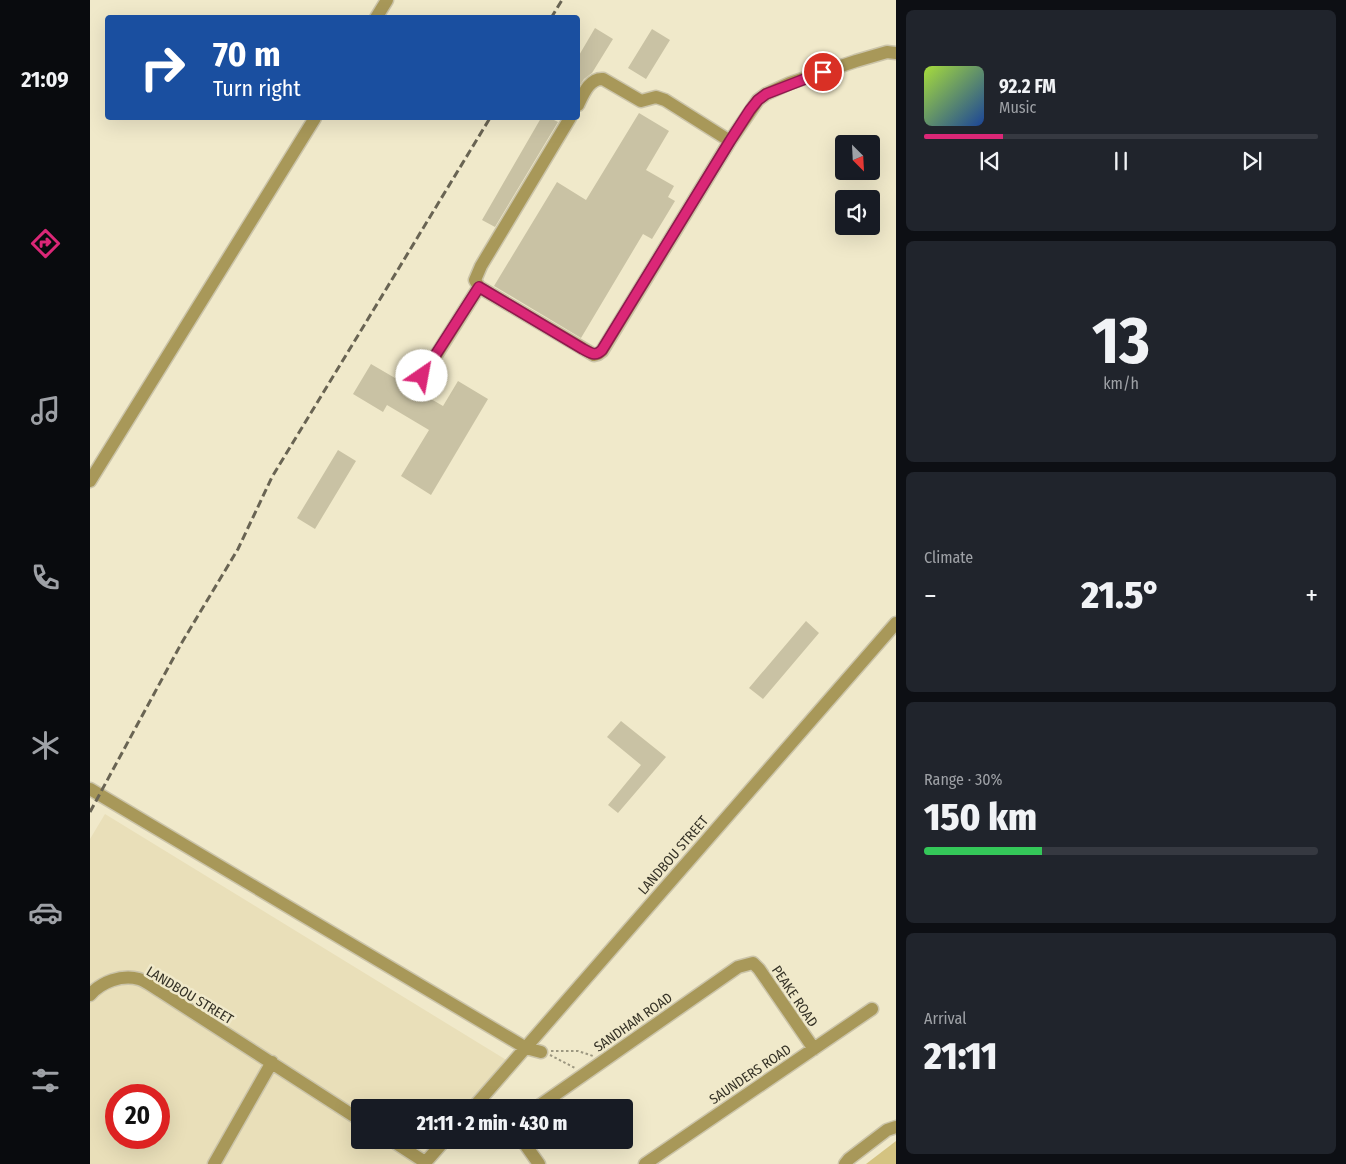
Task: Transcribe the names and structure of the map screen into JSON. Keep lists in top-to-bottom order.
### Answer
{
  "streets": {
    "street": [
      "LANDBOU STREET",
      "PEAKE ROAD",
      "SANDHAM ROAD",
      "SAUNDERS ROAD"
    ]
  },
  "crossings": [
    ["PEAKE ROAD", "SANDHAM ROAD"],
    ["PEAKE ROAD", "SAUNDERS ROAD"]
  ],
  "north": "bottom right",
  "page": {
    "tabs": "21:09",
    "turn": ["70 m", "Turn right"],
    "song": ["92.2 FM", "Music"],
    "tile": [
      ["13", "km/h"],
      "Climate",
      ["Range · 30%", "150 km"],
      ["Arrival", "21:11"]
    ],
    "heat": ["−", "21.5°", "+"],
    "limit": "20",
    "trip": "21:11 · 2 min · 430 m"
  }
}
